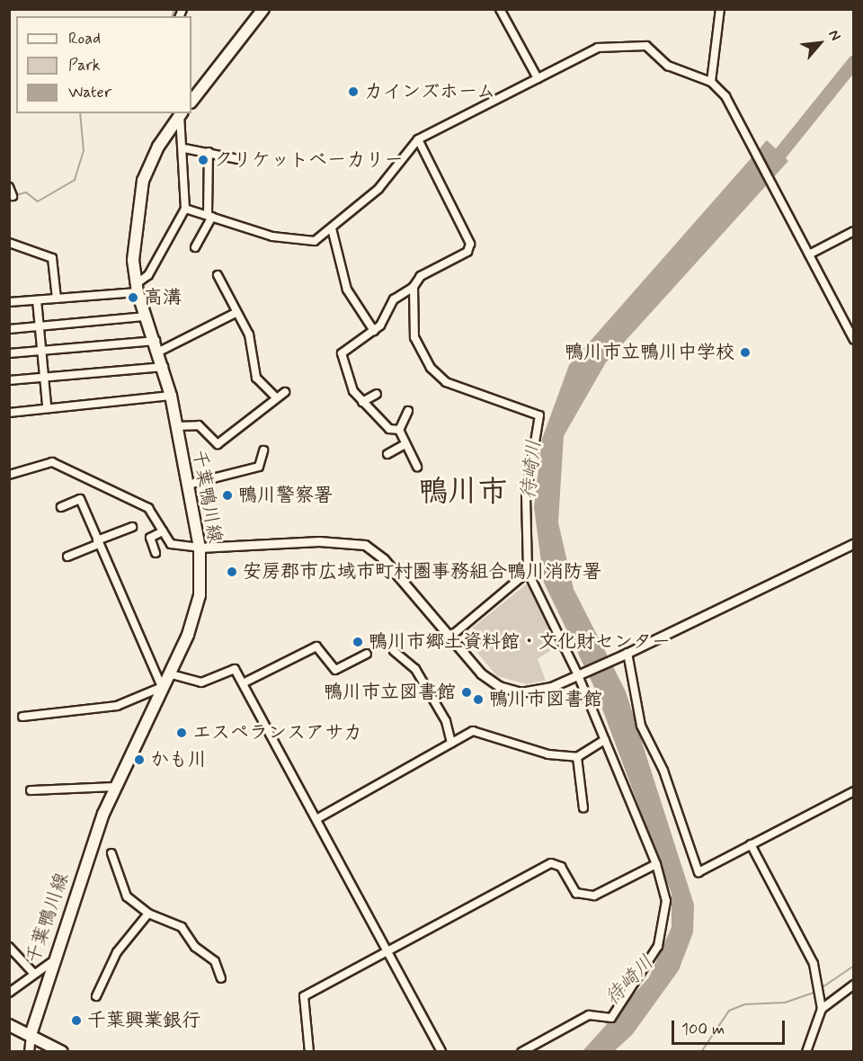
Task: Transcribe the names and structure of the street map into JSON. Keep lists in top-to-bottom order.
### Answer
{
  "streets": {
    "main road": ["千葉鴨川線"]
  },
  "districts": ["鴨川市"],
  "water": ["待崎川"],
  "places": [
    "カインズホーム",
    "クリケットベーカリー",
    "高溝",
    "鴨川市立鴨川中学校",
    "鴨川警察署",
    "安房郡市広域市町村圏事務組合鴨川消防署",
    "鴨川市郷土資料館・文化財センター",
    "鴨川市立図書館",
    "鴨川市図書館",
    "エスペランスアサカ",
    "かも川",
    "千葉興業銀行"
  ],
  "legend": ["Road", "Park", "Water"],
  "scale_bar": "100 m",
  "north": "top right"
}
